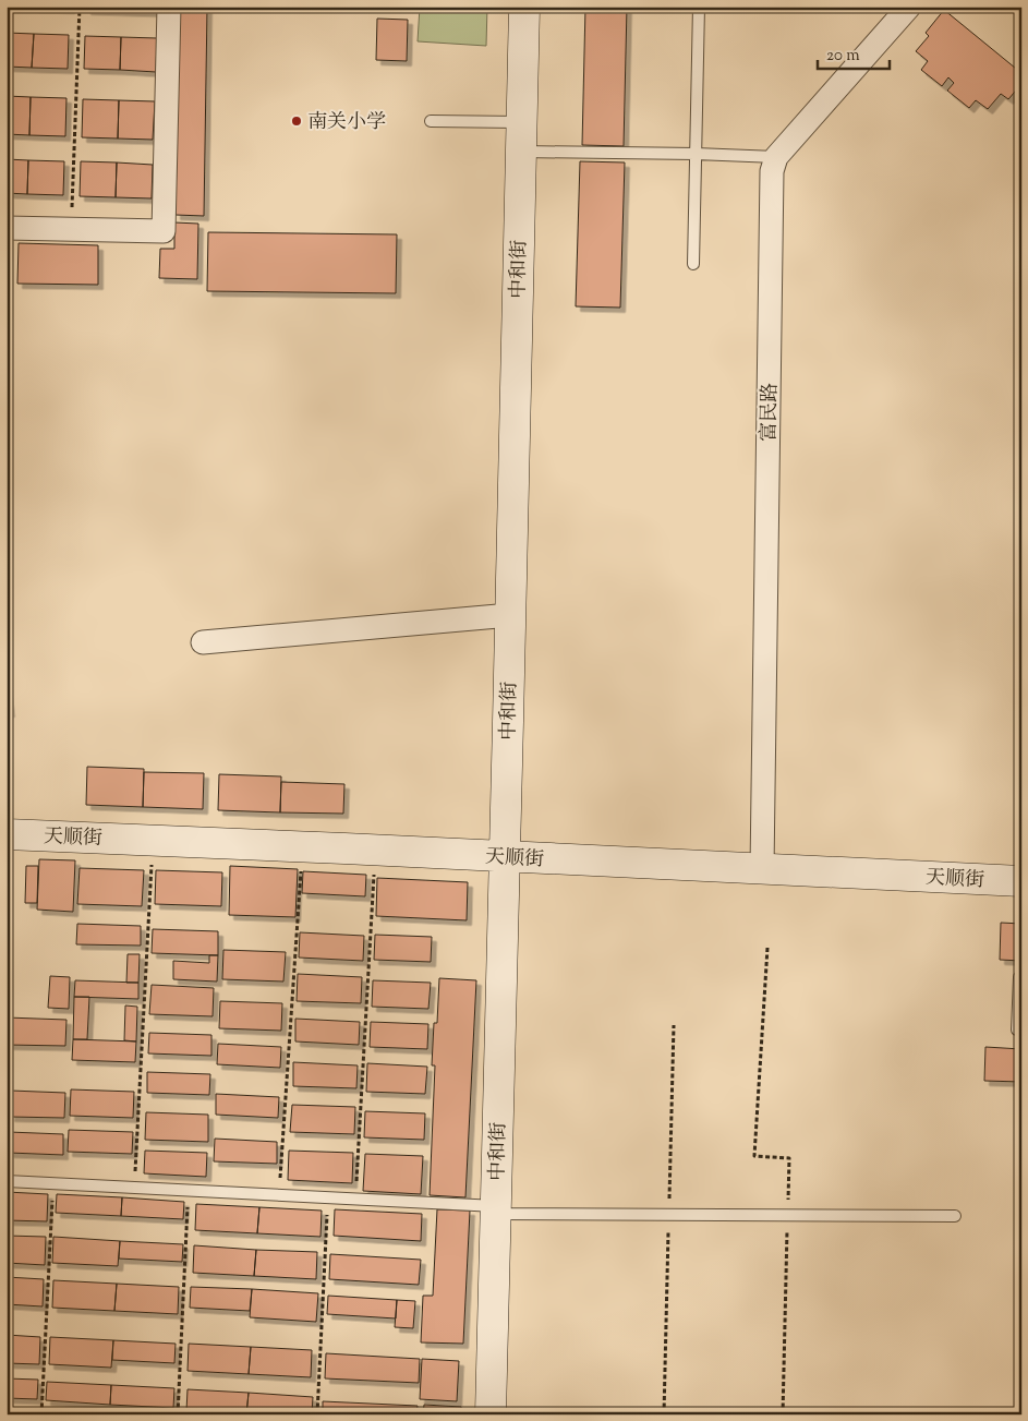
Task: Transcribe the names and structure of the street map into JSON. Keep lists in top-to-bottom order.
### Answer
{
  "streets": {
    "street": ["中和街", "富民路", "天顺街"]
  },
  "crossings": [
    ["中和街", "天顺街"],
    ["富民路", "天顺街"]
  ],
  "places": ["南关小学"],
  "scale_bar": "20 m"
}
